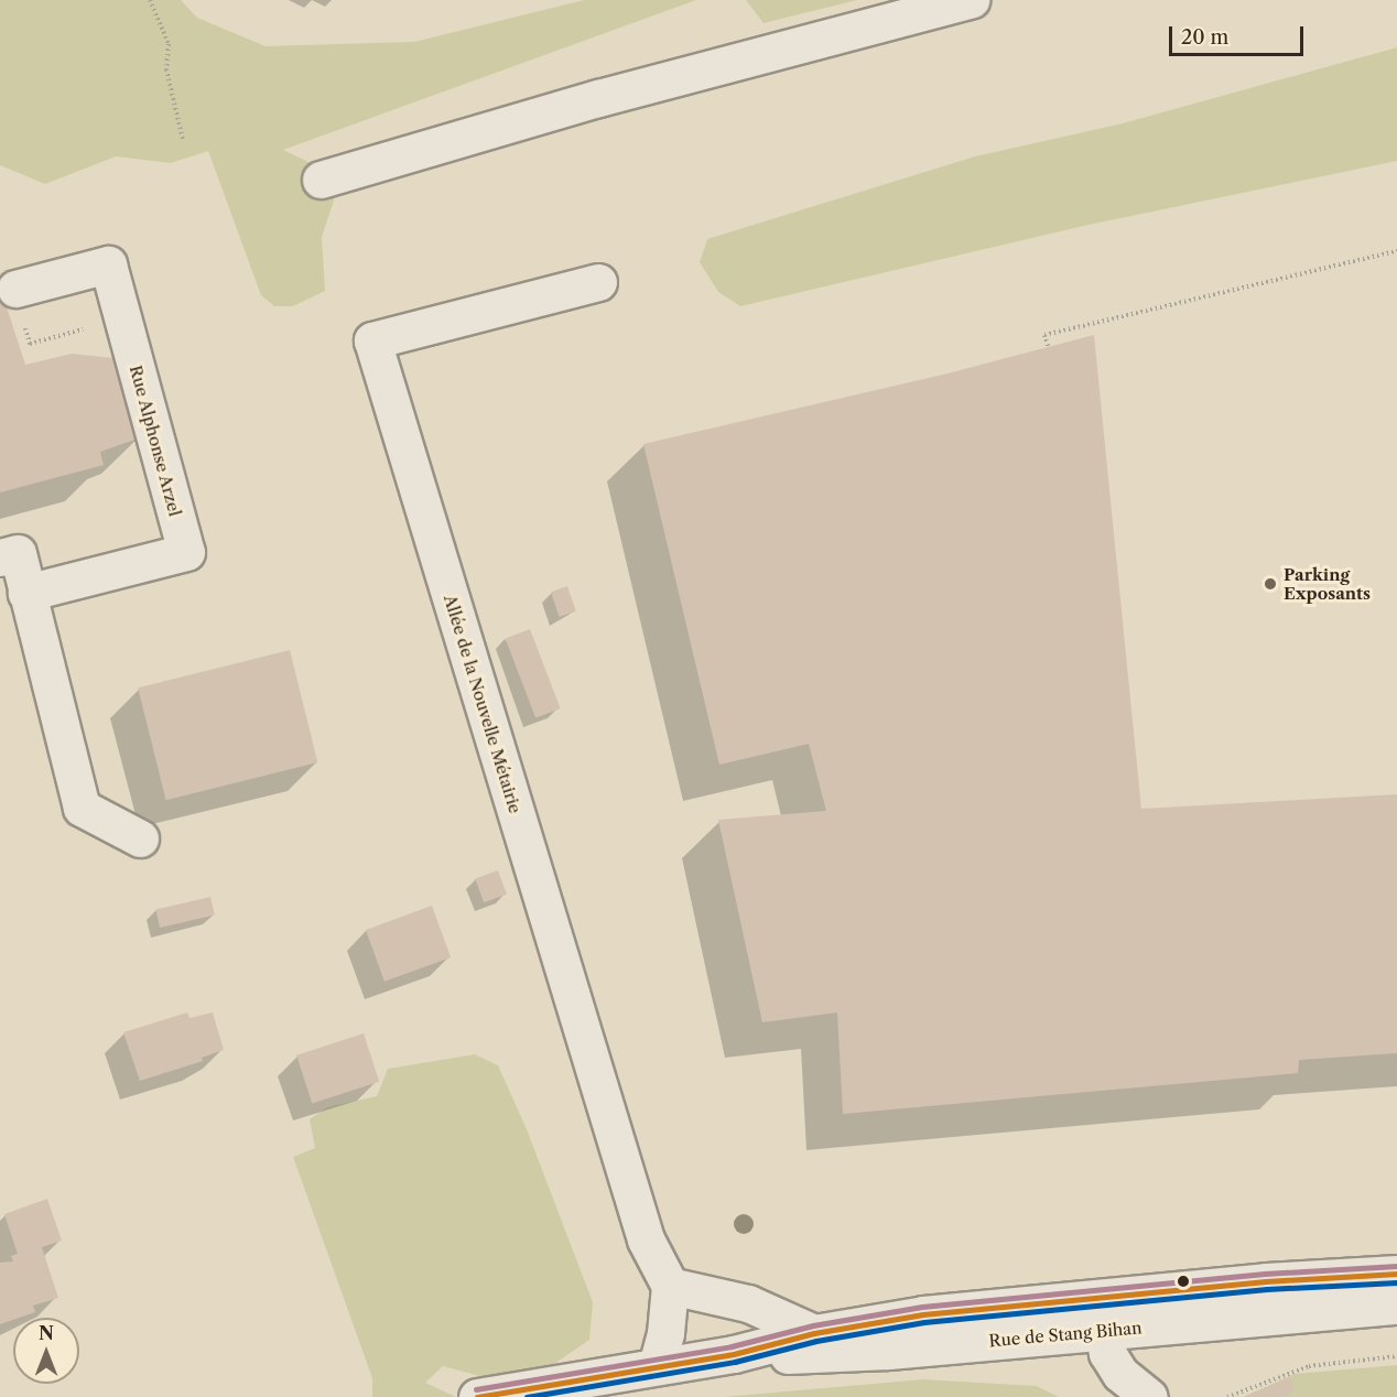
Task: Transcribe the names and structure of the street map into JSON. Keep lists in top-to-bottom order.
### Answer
{
  "streets": {
    "street": ["Rue Alphonse Arzel", "Allée de la Nouvelle Métairie", "Rue de Stang Bihan"]
  },
  "places": ["Parking Exposants"],
  "scale_bar": "20 m",
  "north": "top"
}
